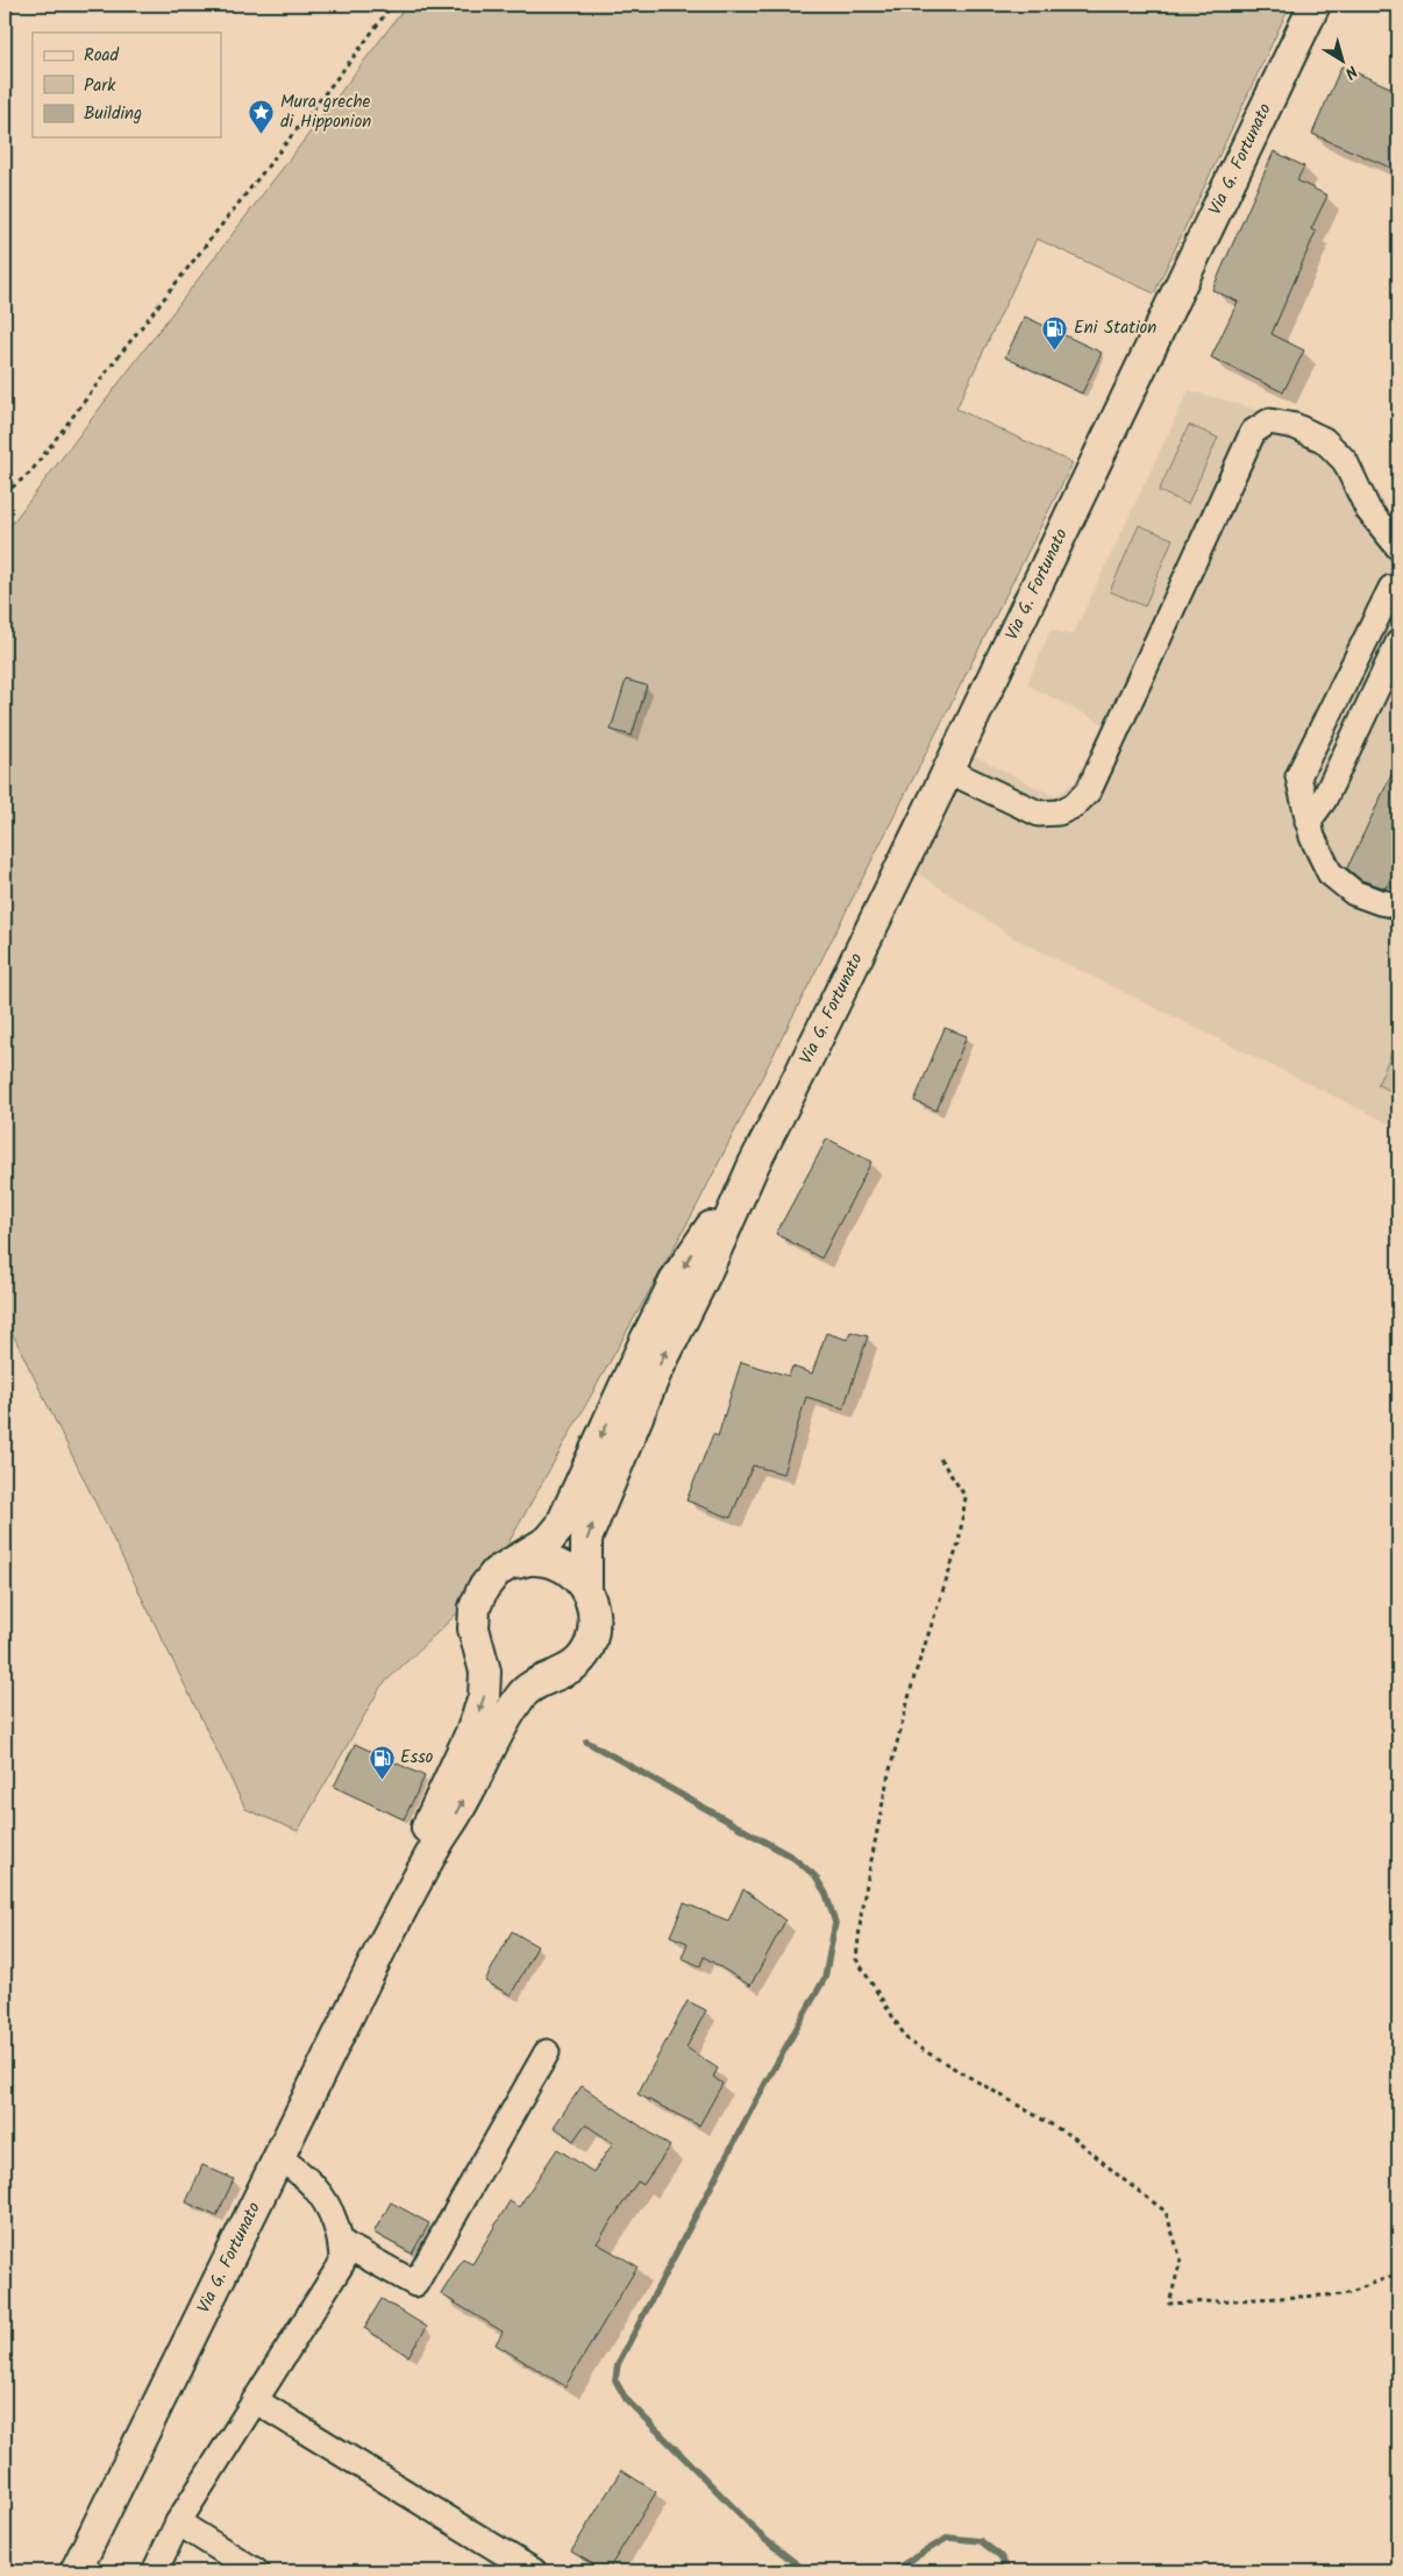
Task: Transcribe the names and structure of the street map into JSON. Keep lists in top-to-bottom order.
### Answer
{
  "streets": {
    "main road": ["Via G. Fortunato"]
  },
  "places": {
    "place": ["Mura greche di Hipponion"],
    "fuel station": ["Eni Station", "Esso"]
  },
  "legend": ["Road", "Park", "Building"],
  "north": "bottom right"
}
